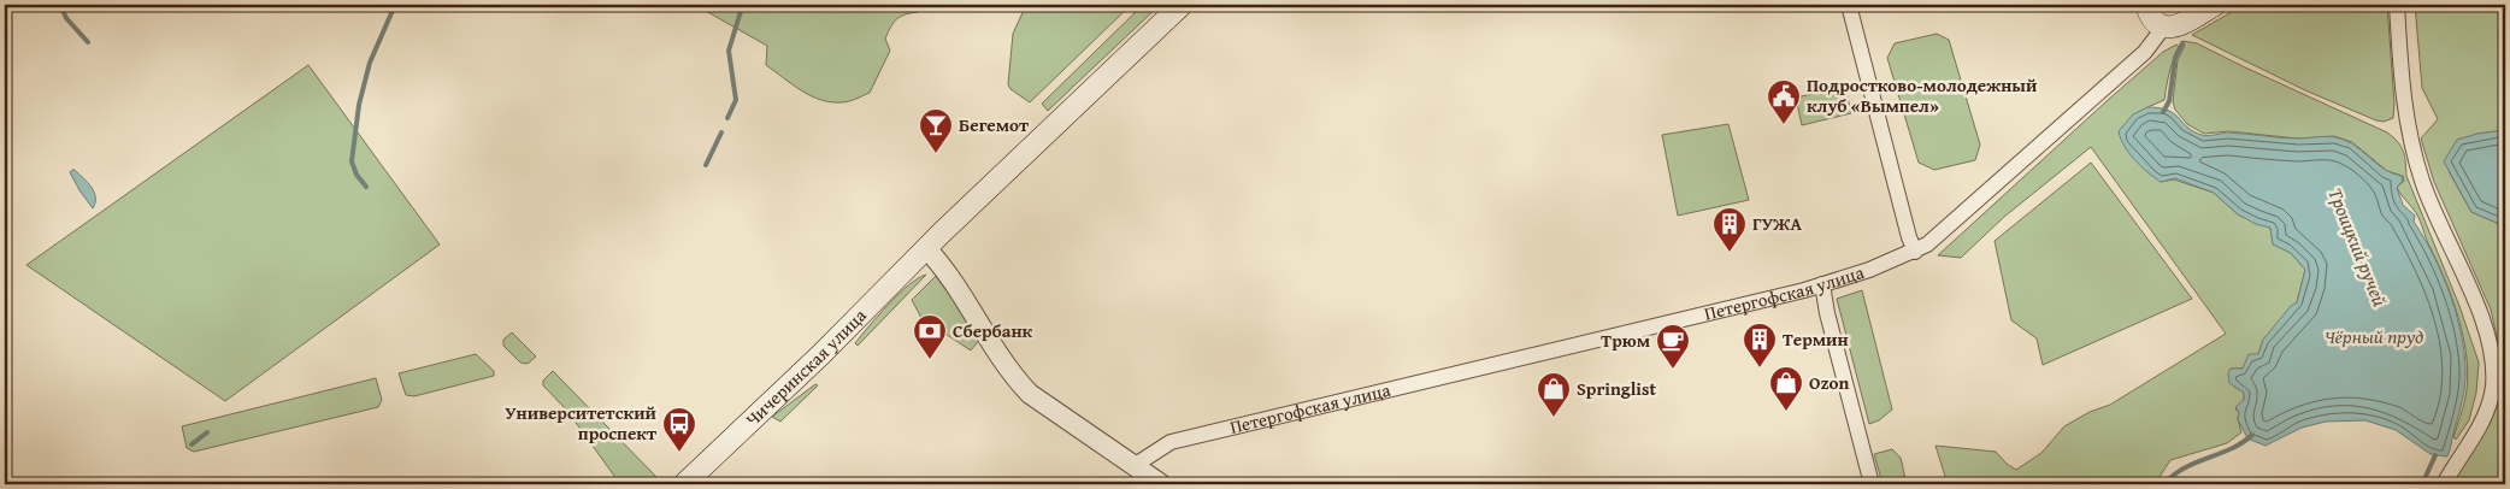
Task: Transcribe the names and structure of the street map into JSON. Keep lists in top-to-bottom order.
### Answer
{
  "streets": {
    "main road": ["Чичеринская улица"],
    "street": ["Петергофская улица"]
  },
  "water": ["Троицкий ручей", "Чёрный пруд"],
  "places": {
    "public building": ["Подростково-молодежный клуб «Вымпел»"],
    "bar": ["Бегемот"],
    "building": ["ГУЖА", "Термин"],
    "bank": ["Сбербанк"],
    "cafe": ["Трюм"],
    "shop": ["Ozon", "Springlist"],
    "bus stop": ["Университетский проспект"]
  }
}
